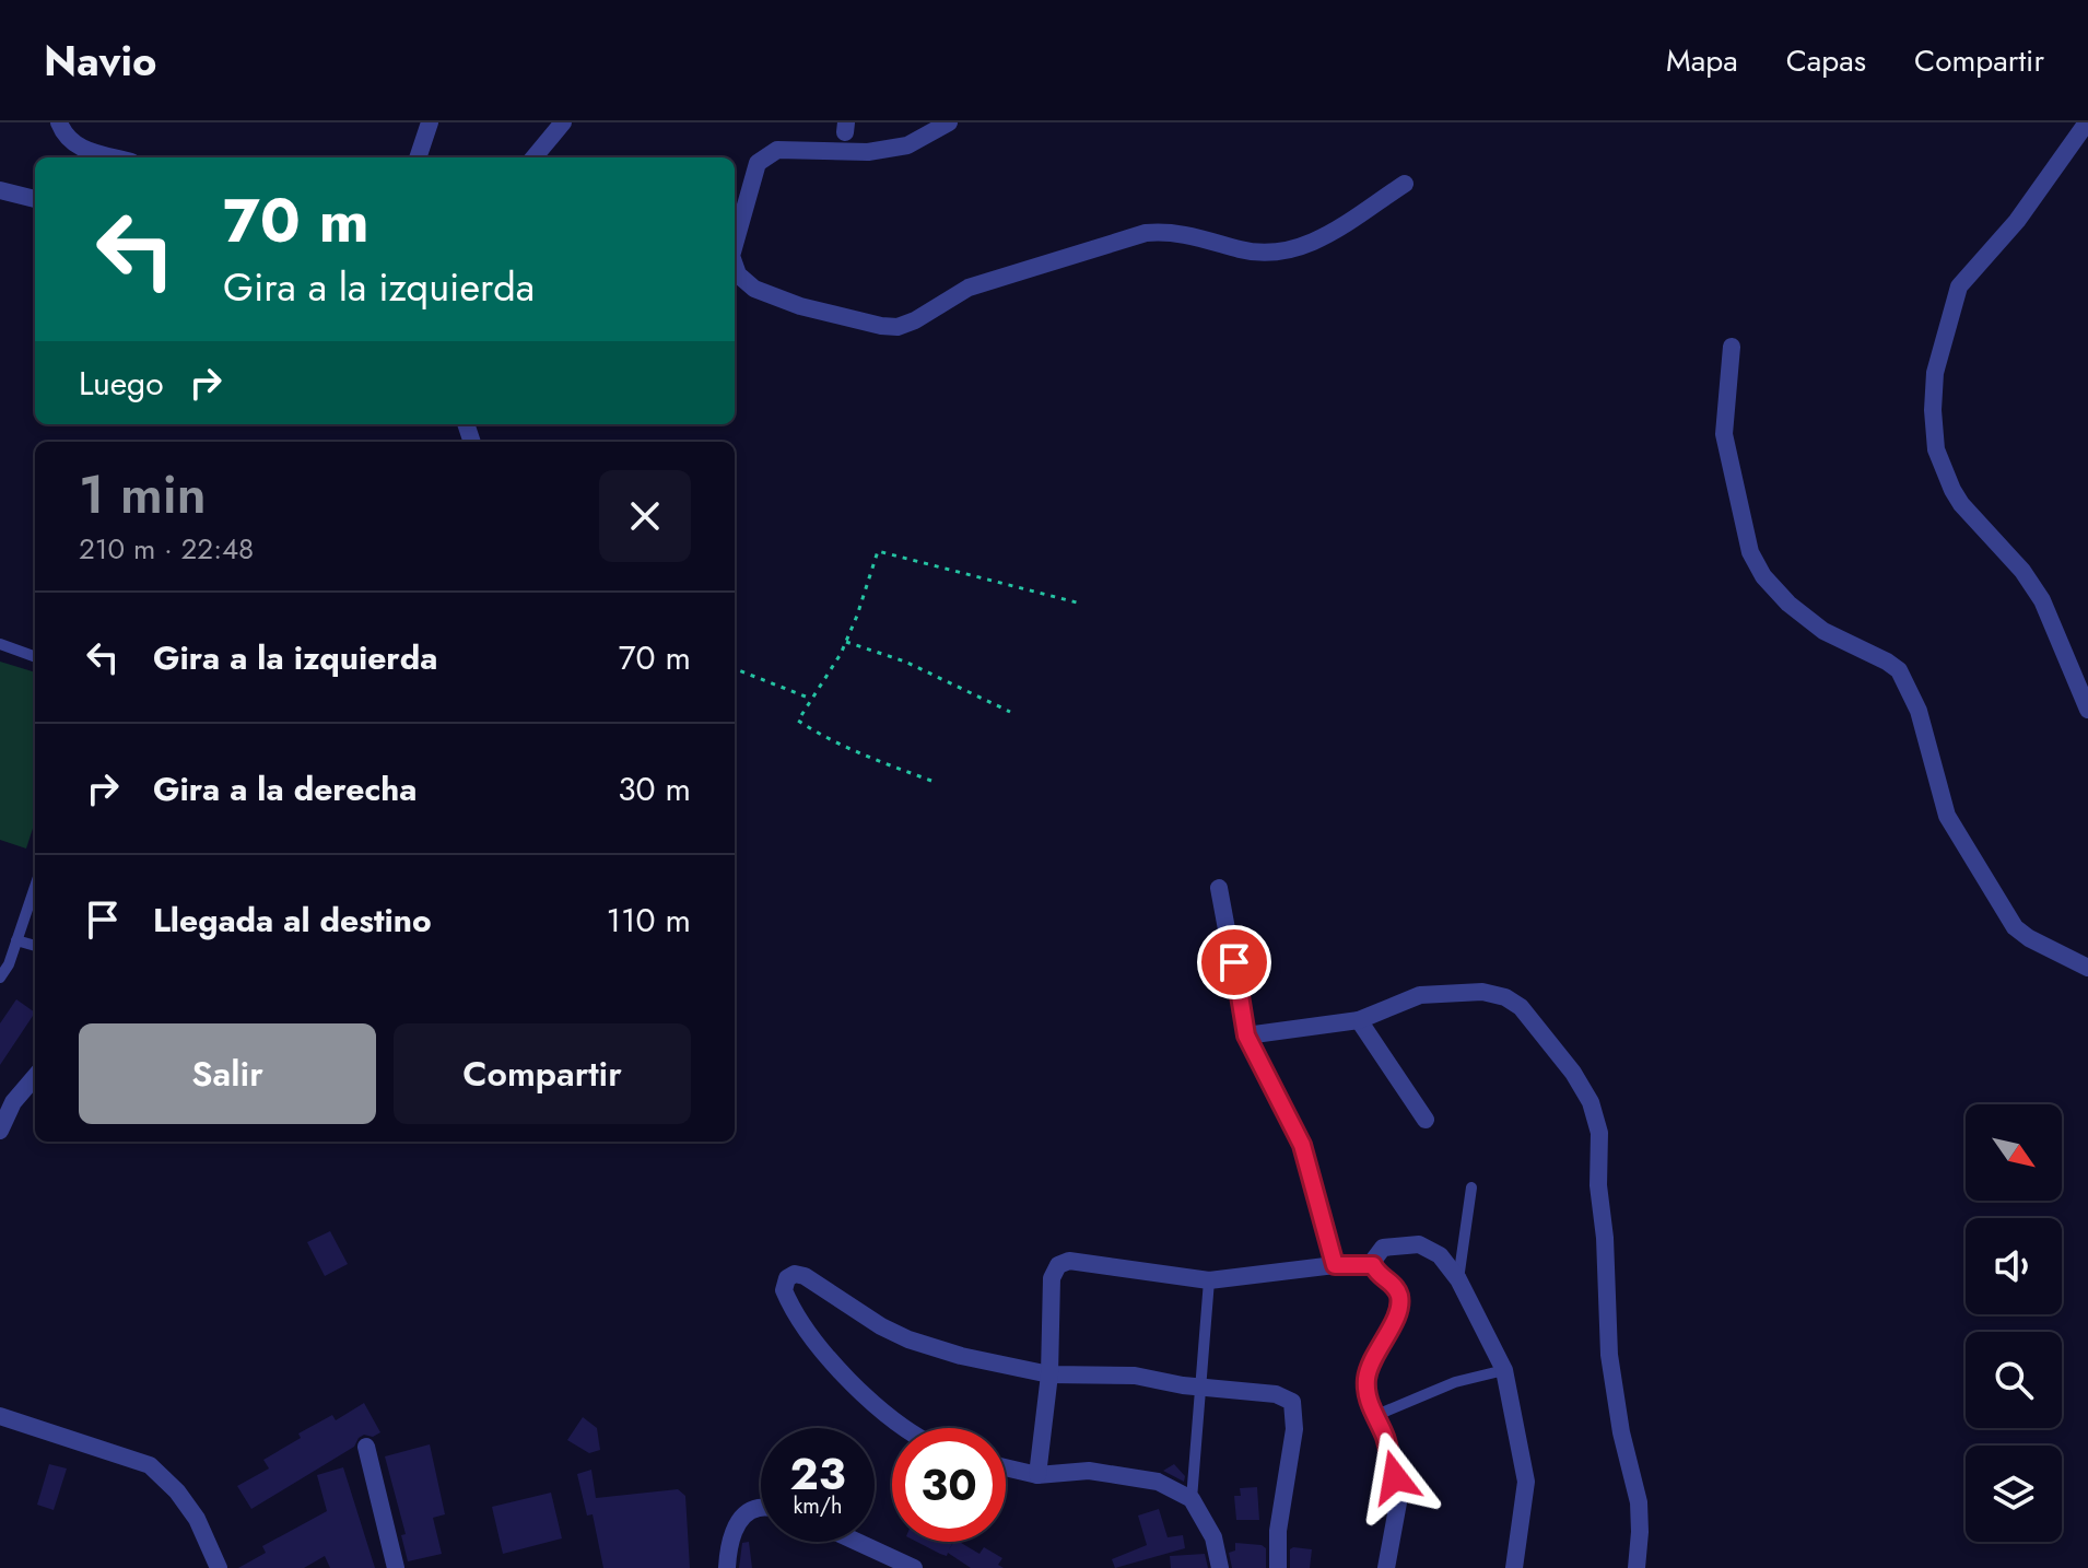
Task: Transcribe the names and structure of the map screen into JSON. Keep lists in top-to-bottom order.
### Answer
{
  "north": "bottom right",
  "page": {
    "header": "Navio",
    "nav": ["Mapa", "Capas", "Compartir"],
    "turn": ["70 m", "Gira a la izquierda"],
    "then": "Luego",
    "heading": ["1 min", "210 m · 22:48"],
    "list": [
      {
        "name": "Gira a la izquierda",
        "value": "70 m"
      },
      {
        "name": "Gira a la derecha",
        "value": "30 m"
      },
      {
        "name": "Llegada al destino",
        "value": "110 m"
      }
    ],
    "buttons": ["Salir", "Compartir"],
    "speed": "23 km/h",
    "limit": "30"
  }
}
